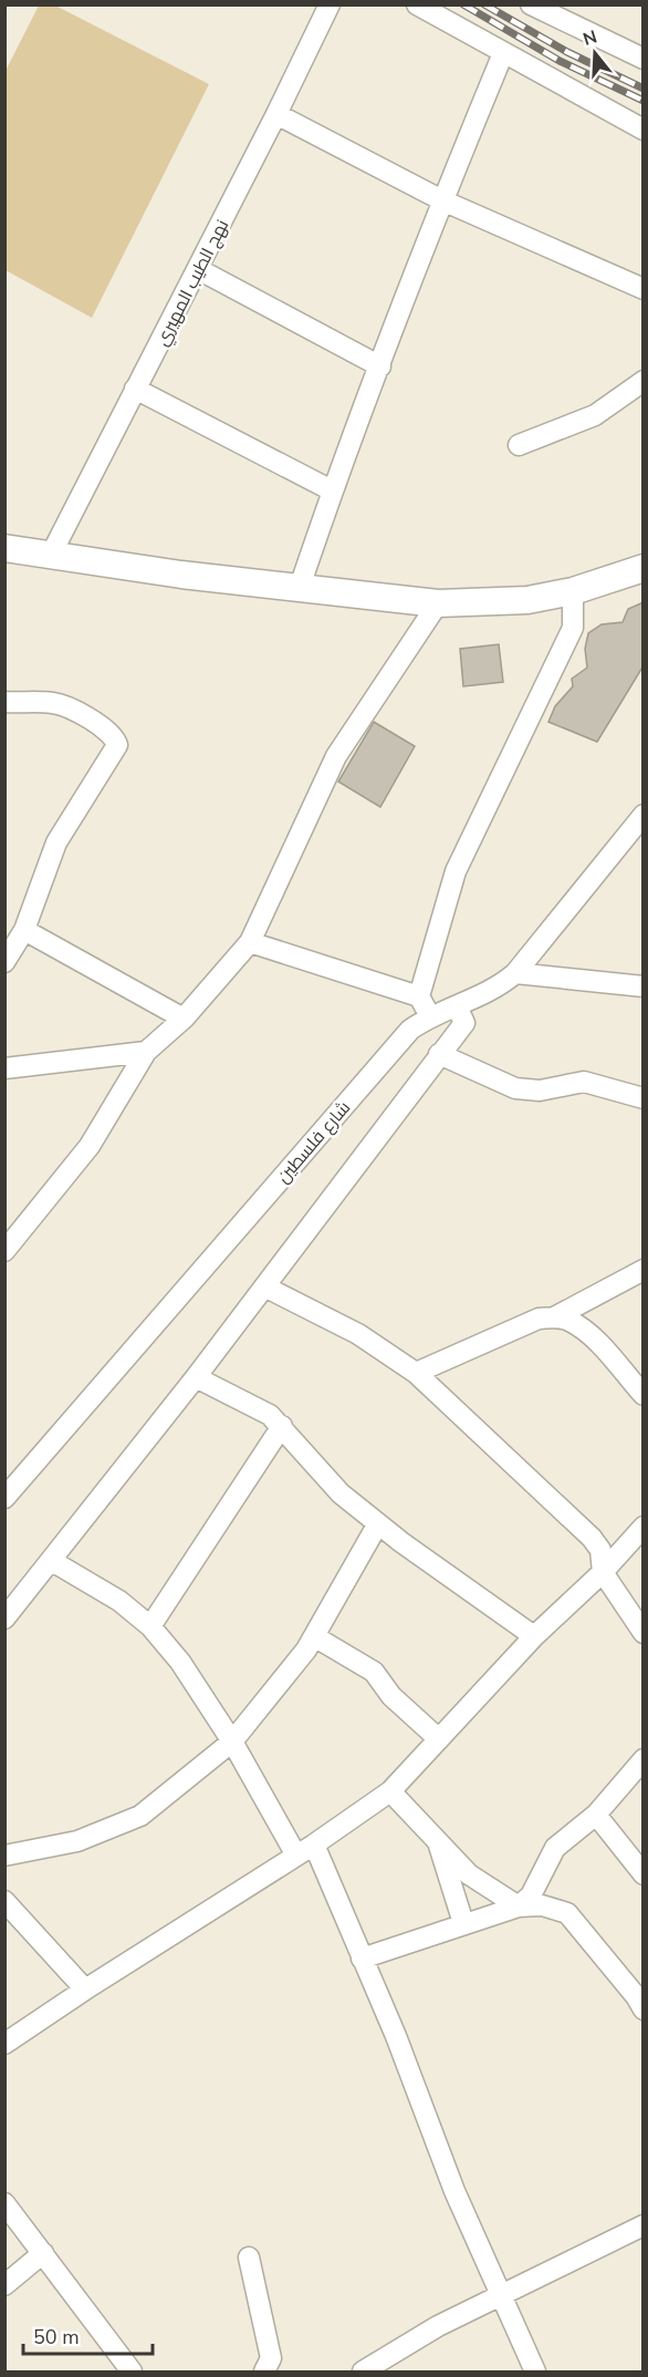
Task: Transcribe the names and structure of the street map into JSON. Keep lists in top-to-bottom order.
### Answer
{
  "streets": {
    "street": ["نهج الطيب المهيري", "شارع فلسطين"]
  },
  "scale_bar": "50 m",
  "north": "top"
}
